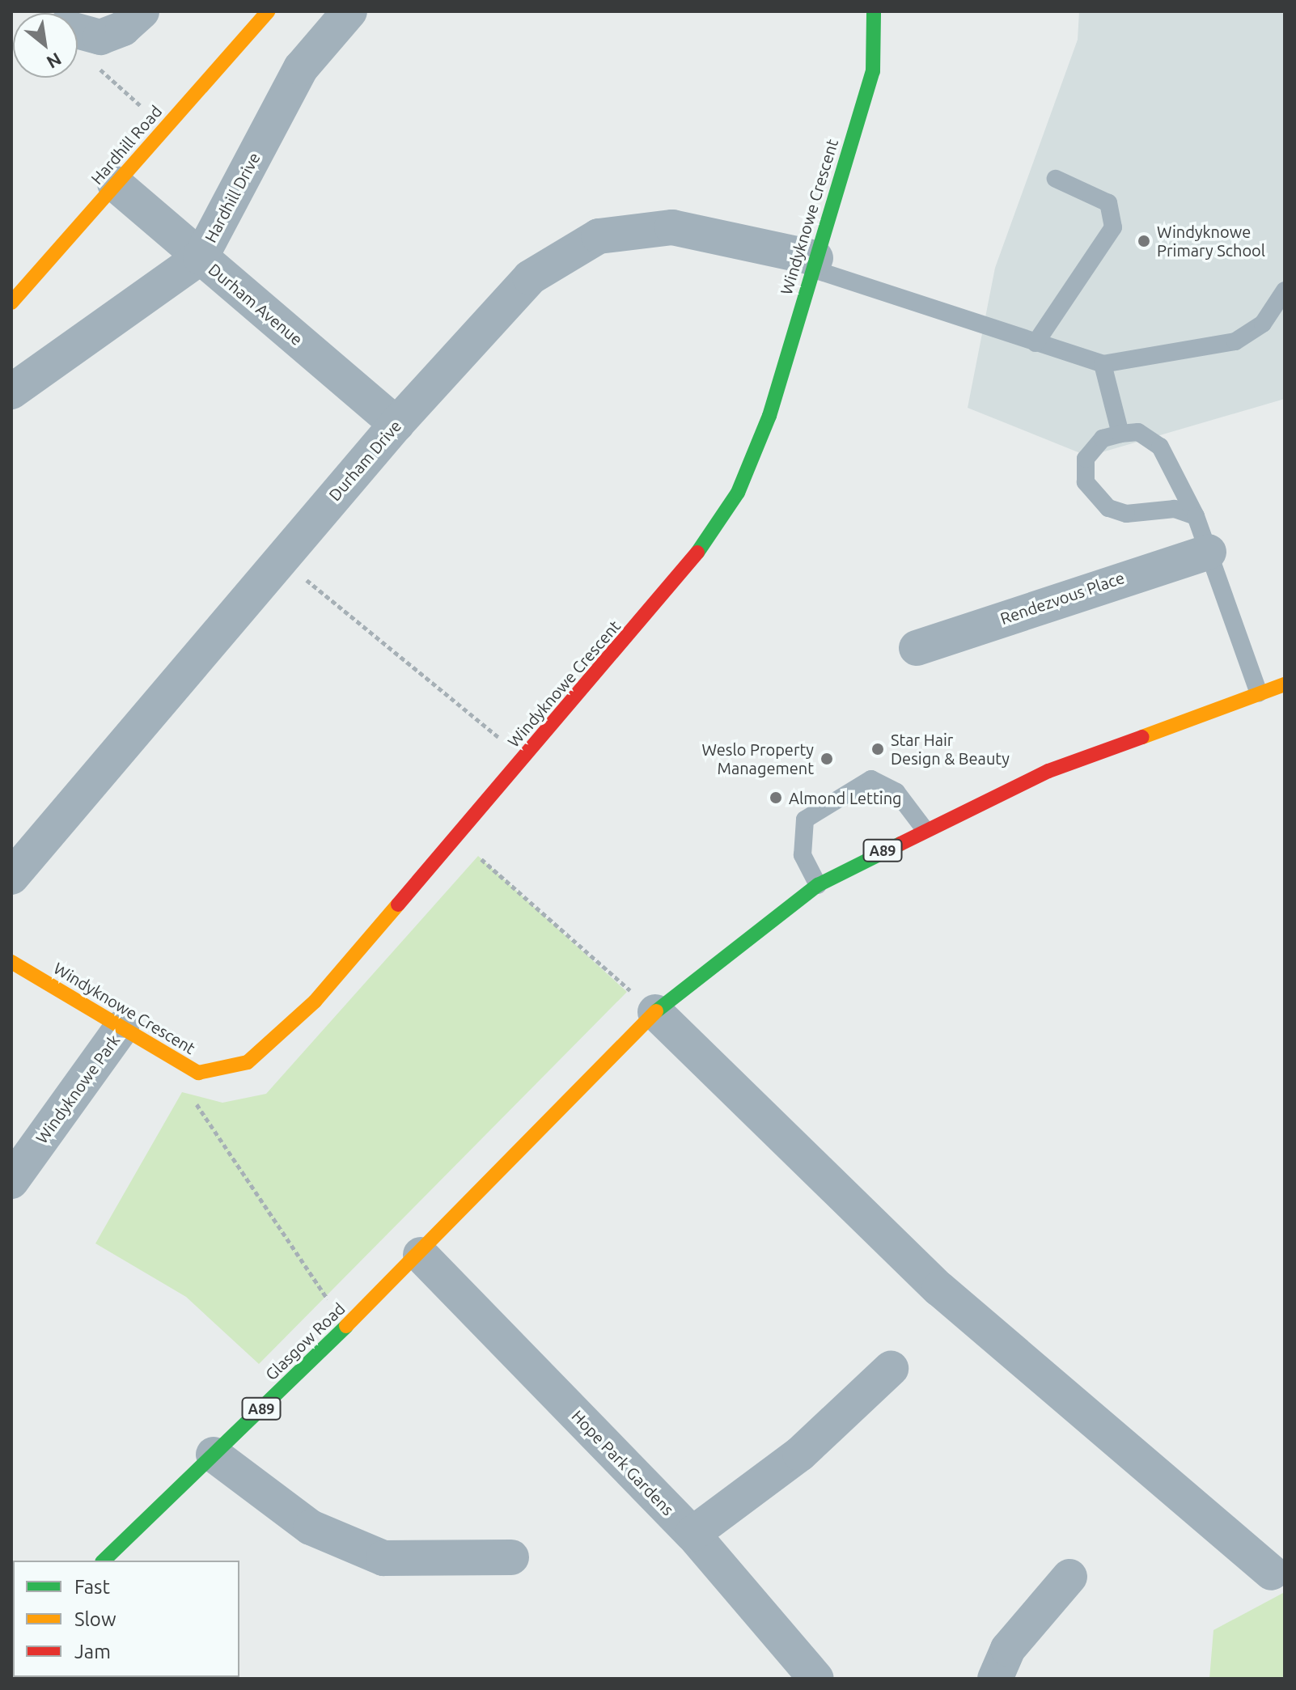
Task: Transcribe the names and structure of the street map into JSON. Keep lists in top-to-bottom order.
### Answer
{
  "streets": {
    "main road": [
      "Hardhill Road",
      "Windyknowe Crescent",
      "A89",
      "Glasgow Road"
    ],
    "street": [
      "Hardhill Drive",
      "Durham Avenue",
      "Durham Drive",
      "Rendezvous Place",
      "Windyknowe Park",
      "Hope Park Gardens"
    ]
  },
  "crossings": [
    ["Hardhill Road", "Durham Avenue"],
    ["Hardhill Drive", "Durham Avenue"],
    ["Windyknowe Crescent", "Durham Drive"],
    ["Windyknowe Crescent", "Windyknowe Park"],
    ["Durham Avenue", "Durham Drive"],
    ["A89", "Glasgow Road"],
    ["A89", "Hope Park Gardens"],
    ["Glasgow Road", "Hope Park Gardens"]
  ],
  "places": [
    "Windyknowe Primary School",
    "Star Hair Design & Beauty",
    "Weslo Property Management",
    "Almond Letting"
  ],
  "legend": ["Fast", "Slow", "Jam"],
  "north": "bottom right"
}
